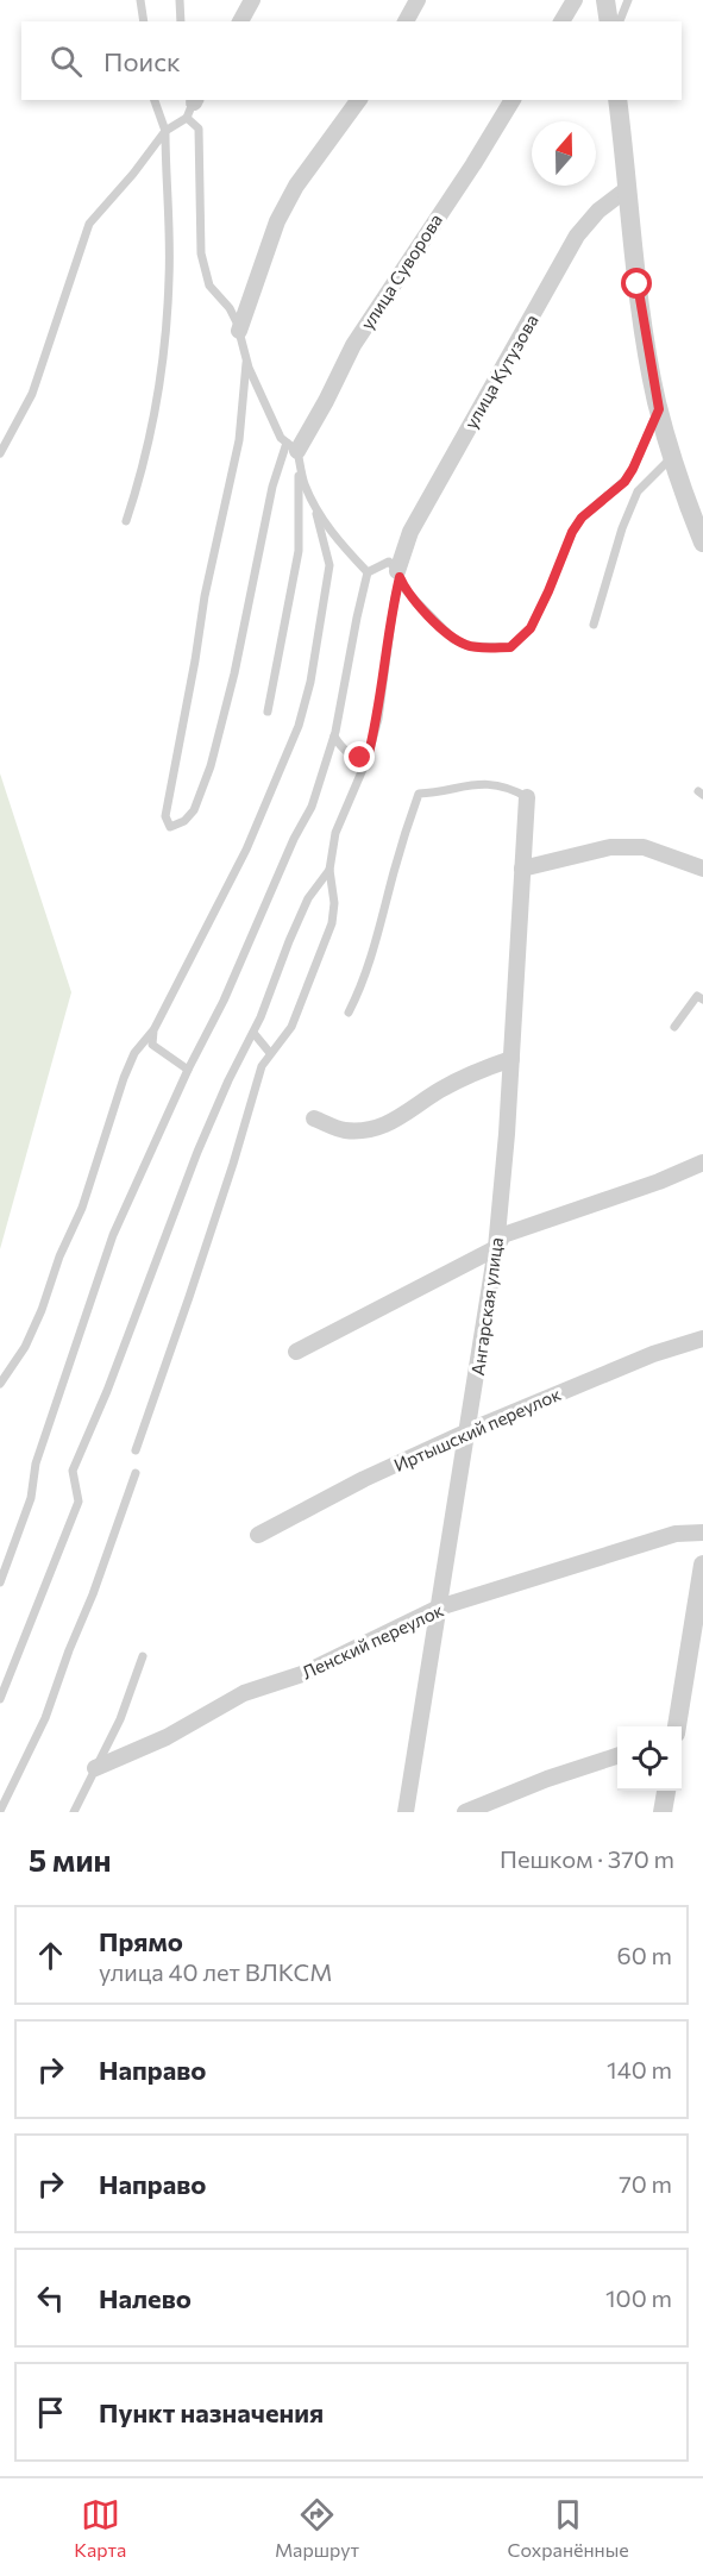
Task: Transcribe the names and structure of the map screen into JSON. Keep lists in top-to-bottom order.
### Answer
{
  "streets": {
    "street": [
      "улица Суворова",
      "улица Кутузова",
      "Ангарская улица",
      "Иртышский переулок",
      "Ленский переулок"
    ]
  },
  "crossings": [
    ["Ангарская улица", "Иртышский переулок"],
    ["Ангарская улица", "Ленский переулок"]
  ],
  "north": "top",
  "page": {
    "search": "Поиск",
    "heading": ["5 мин", "Пешком · 370 m"],
    "list": [
      ["Прямо", "улица 40 лет ВЛКСМ", "60 m"],
      ["Направо", "140 m"],
      ["Направо", "70 m"],
      ["Налево", "100 m"],
      "Пункт назначения"
    ],
    "nav": ["Карта", "Маршрут", "Сохранённые"]
  }
}
